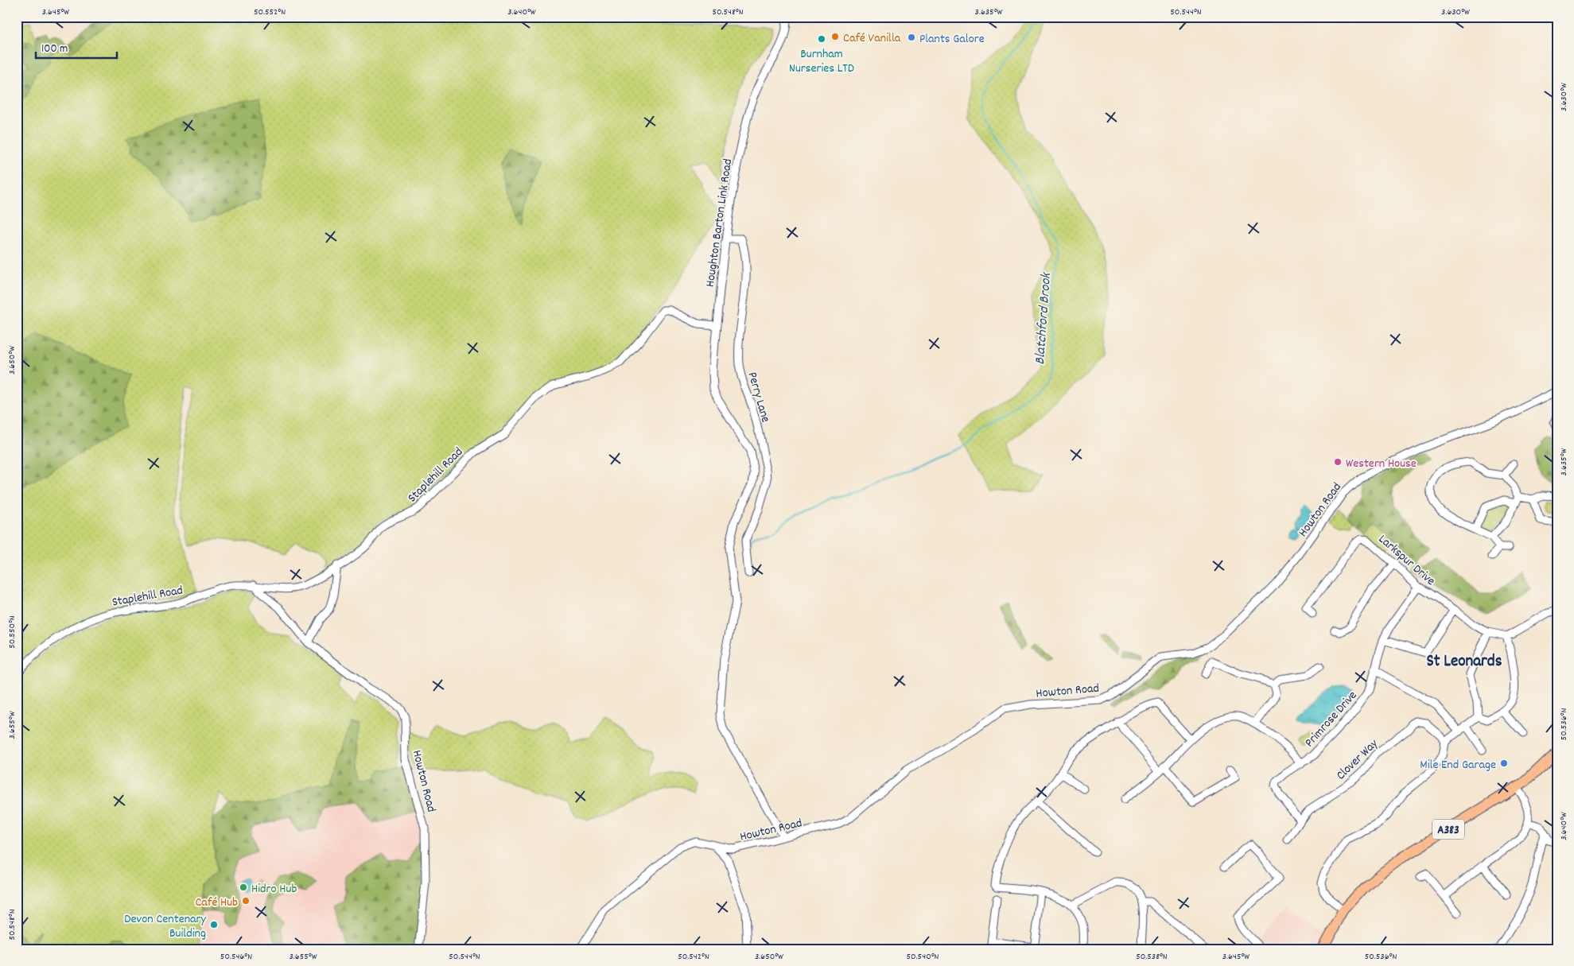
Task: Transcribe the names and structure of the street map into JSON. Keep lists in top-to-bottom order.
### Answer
{
  "streets": {
    "main road": ["A383"],
    "street": [
      "Houghton Barton Link Road",
      "Perry Lane",
      "Staplehill Road",
      "Howton Road",
      "Larkspur Drive",
      "Primrose Drive",
      "Clover Way"
    ]
  },
  "crossings": [
    ["Houghton Barton Link Road", "Perry Lane"],
    ["Houghton Barton Link Road", "Staplehill Road"],
    ["Houghton Barton Link Road", "Howton Road"],
    ["Staplehill Road", "Howton Road"],
    ["Primrose Drive", "Clover Way"]
  ],
  "districts": ["St Leonards"],
  "water": ["Blatchford Brook"],
  "places": [
    "Café Vanilla",
    "Plants Galore",
    "Burnham Nurseries LTD",
    "Western House",
    "Mile End Garage",
    "Hidro Hub",
    "Café Hub",
    "Devon Centenary Building"
  ],
  "scale_bar": "100 m",
  "coordinates": [
    "3.645°W",
    "50.552°N",
    "3.640°W",
    "50.548°N",
    "3.635°W",
    "50.544°N",
    "3.630°W",
    "3.650°W",
    "50.550°N",
    "50.536°N",
    "3.655°W",
    "50.546°N",
    "50.542°N",
    "50.540°N",
    "50.538°N"
  ]
}
